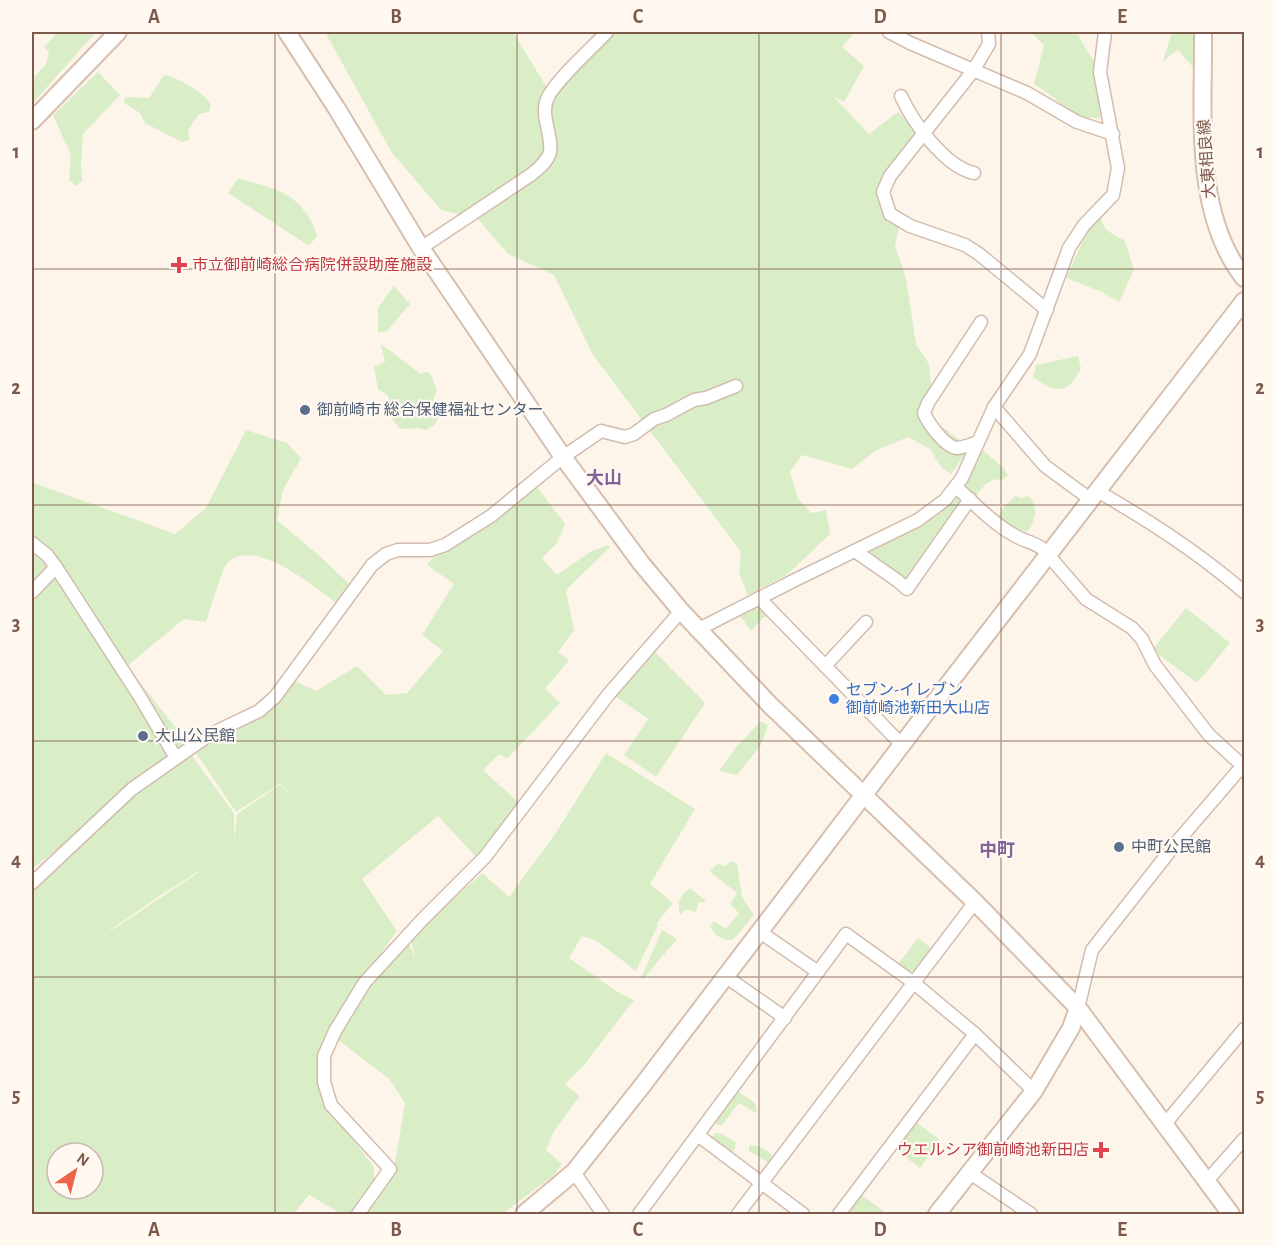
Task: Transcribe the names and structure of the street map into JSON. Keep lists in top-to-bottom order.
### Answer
{
  "streets": {
    "street": ["大東相良線"]
  },
  "districts": ["大山", "中町"],
  "places": {
    "health": ["市立御前崎総合病院併設助産施設", "ウエルシア御前崎池新田店"],
    "other": [
      "御前崎市 総合保健福祉センター",
      "セブン‐イレブン 御前崎池新田大山店",
      "大山公民館",
      "中町公民館"
    ]
  },
  "north": "top right",
  "grid": {
    "columns": [
      "A",
      "B",
      "C",
      "D",
      "E"
    ],
    "rows": [
      "1",
      "2",
      "3",
      "4",
      "5"
    ]
  }
}
